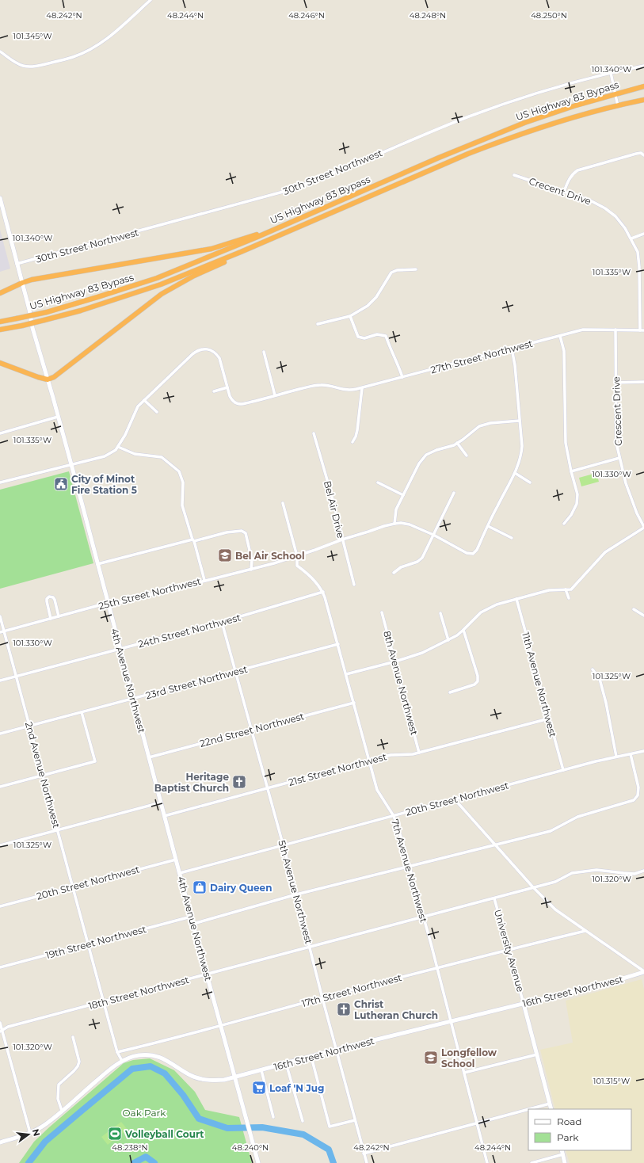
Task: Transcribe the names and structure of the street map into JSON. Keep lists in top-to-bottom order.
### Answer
{
  "streets": {
    "highway": ["US Highway 83 Bypass"],
    "main road": ["4th Avenue Northwest", "16th Street Northwest"],
    "street": [
      "30th Street Northwest",
      "Crecent Drive",
      "27th Street Northwest",
      "Crescent Drive",
      "Bel Air Drive",
      "25th Street Northwest",
      "24th Street Northwest",
      "23rd Street Northwest",
      "8th Avenue Northwest",
      "11th Avenue Northwest",
      "22nd Street Northwest",
      "21st Street Northwest",
      "2nd Avenue Northwest",
      "20th Street Northwest",
      "7th Avenue Northwest",
      "5th Avenue Northwest",
      "19th Street Northwest",
      "University Avenue",
      "17th Street Northwest",
      "18th Street Northwest"
    ]
  },
  "crossings": [
    ["30th Street Northwest", "4th Avenue Northwest"],
    ["Crecent Drive", "27th Street Northwest"],
    ["27th Street Northwest", "Crescent Drive"],
    ["Bel Air Drive", "25th Street Northwest"],
    ["25th Street Northwest", "4th Avenue Northwest"],
    ["25th Street Northwest", "2nd Avenue Northwest"],
    ["25th Street Northwest", "7th Avenue Northwest"],
    ["24th Street Northwest", "4th Avenue Northwest"],
    ["24th Street Northwest", "2nd Avenue Northwest"],
    ["24th Street Northwest", "7th Avenue Northwest"],
    ["24th Street Northwest", "5th Avenue Northwest"],
    ["4th Avenue Northwest", "23rd Street Northwest"],
    ["4th Avenue Northwest", "22nd Street Northwest"],
    ["4th Avenue Northwest", "21st Street Northwest"],
    ["4th Avenue Northwest", "20th Street Northwest"],
    ["4th Avenue Northwest", "19th Street Northwest"],
    ["4th Avenue Northwest", "17th Street Northwest"],
    ["4th Avenue Northwest", "16th Street Northwest"],
    ["4th Avenue Northwest", "18th Street Northwest"],
    ["23rd Street Northwest", "2nd Avenue Northwest"],
    ["23rd Street Northwest", "7th Avenue Northwest"],
    ["23rd Street Northwest", "5th Avenue Northwest"],
    ["8th Avenue Northwest", "21st Street Northwest"],
    ["11th Avenue Northwest", "21st Street Northwest"],
    ["11th Avenue Northwest", "20th Street Northwest"],
    ["22nd Street Northwest", "7th Avenue Northwest"],
    ["22nd Street Northwest", "5th Avenue Northwest"],
    ["21st Street Northwest", "7th Avenue Northwest"],
    ["21st Street Northwest", "5th Avenue Northwest"],
    ["2nd Avenue Northwest", "20th Street Northwest"],
    ["2nd Avenue Northwest", "19th Street Northwest"],
    ["2nd Avenue Northwest", "17th Street Northwest"],
    ["2nd Avenue Northwest", "16th Street Northwest"],
    ["2nd Avenue Northwest", "18th Street Northwest"],
    ["20th Street Northwest", "7th Avenue Northwest"],
    ["20th Street Northwest", "5th Avenue Northwest"],
    ["7th Avenue Northwest", "17th Street Northwest"],
    ["7th Avenue Northwest", "16th Street Northwest"],
    ["7th Avenue Northwest", "18th Street Northwest"],
    ["5th Avenue Northwest", "17th Street Northwest"],
    ["5th Avenue Northwest", "16th Street Northwest"],
    ["5th Avenue Northwest", "18th Street Northwest"],
    ["University Avenue", "17th Street Northwest"],
    ["University Avenue", "16th Street Northwest"],
    ["University Avenue", "18th Street Northwest"]
  ],
  "parks": ["Oak Park"],
  "places": {
    "public building": ["City of Minot Fire Station 5"],
    "school or university": ["Bel Air School", "Longfellow School"],
    "church": ["Heritage Baptist Church", "Christ Lutheran Church"],
    "shop": ["Dairy Queen"],
    "supermarket": ["Loaf 'N Jug"],
    "sports": ["Volleyball Court"]
  },
  "legend": ["Road", "Park"],
  "north": "right",
  "coordinates": [
    "48.242°N",
    "48.244°N",
    "48.246°N",
    "48.248°N",
    "48.250°N",
    "101.345°W",
    "101.340°W",
    "101.335°W",
    "101.330°W",
    "101.325°W",
    "101.320°W",
    "101.315°W",
    "48.238°N",
    "48.240°N"
  ]
}
